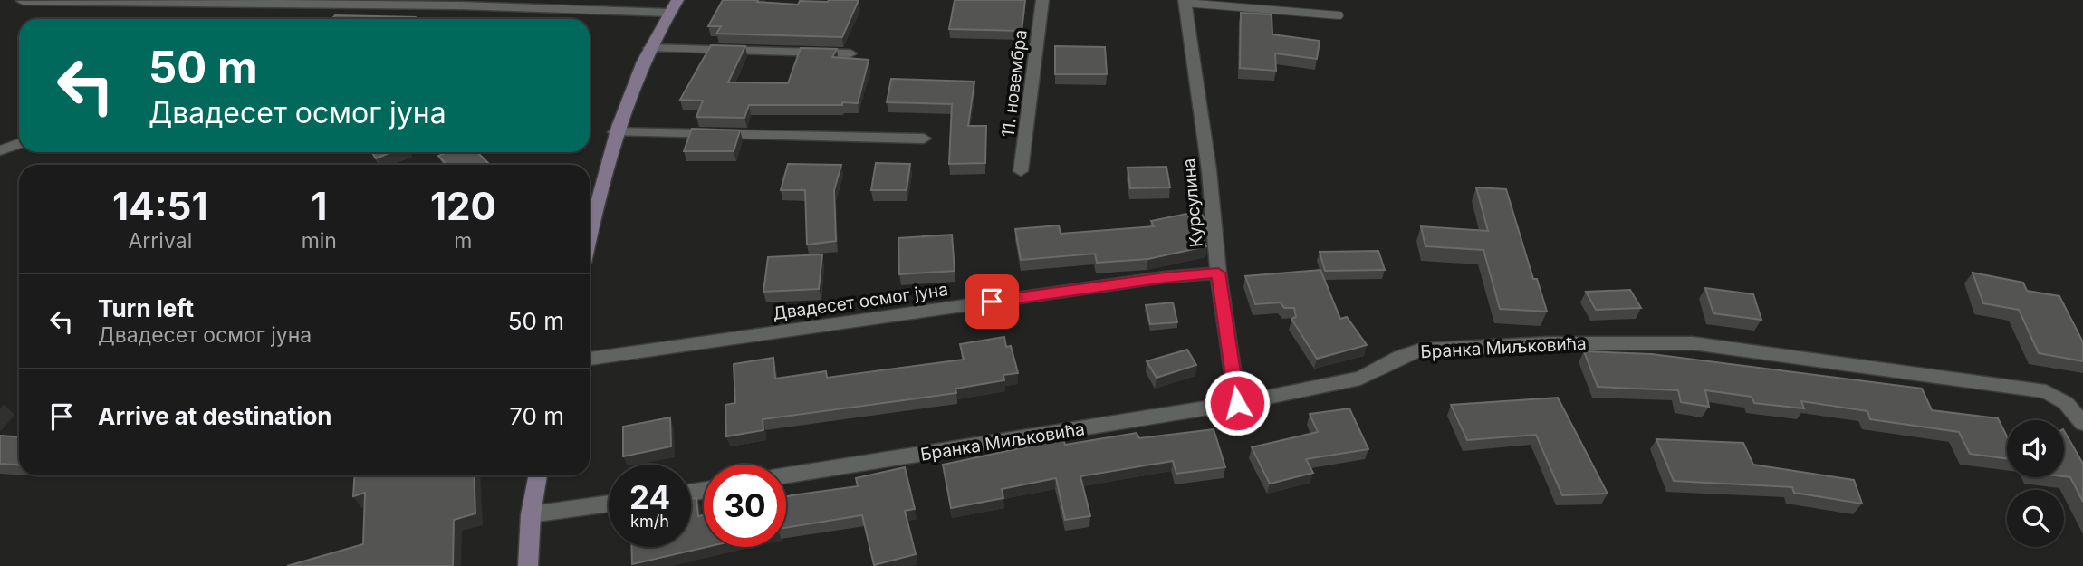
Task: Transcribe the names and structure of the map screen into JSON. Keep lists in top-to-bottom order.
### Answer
{
  "streets": {
    "street": [
      "11. новембра",
      "Курсулина",
      "Двадесет осмог јуна",
      "Бранка Миљковића"
    ]
  },
  "crossings": [
    ["Курсулина", "Двадесет осмог јуна"],
    ["Курсулина", "Бранка Миљковића"]
  ],
  "page": {
    "turn": ["50 m", "Двадесет осмог јуна"],
    "eta": [
      "14:51",
      "Arrival",
      "1",
      "min",
      "120",
      "m"
    ],
    "list": [
      {
        "name": "Turn left",
        "note": "Двадесет осмог јуна",
        "value": "50 m"
      },
      {
        "name": "Arrive at destination",
        "value": "70 m"
      }
    ],
    "speed": "24 km/h",
    "limit": "30"
  }
}
